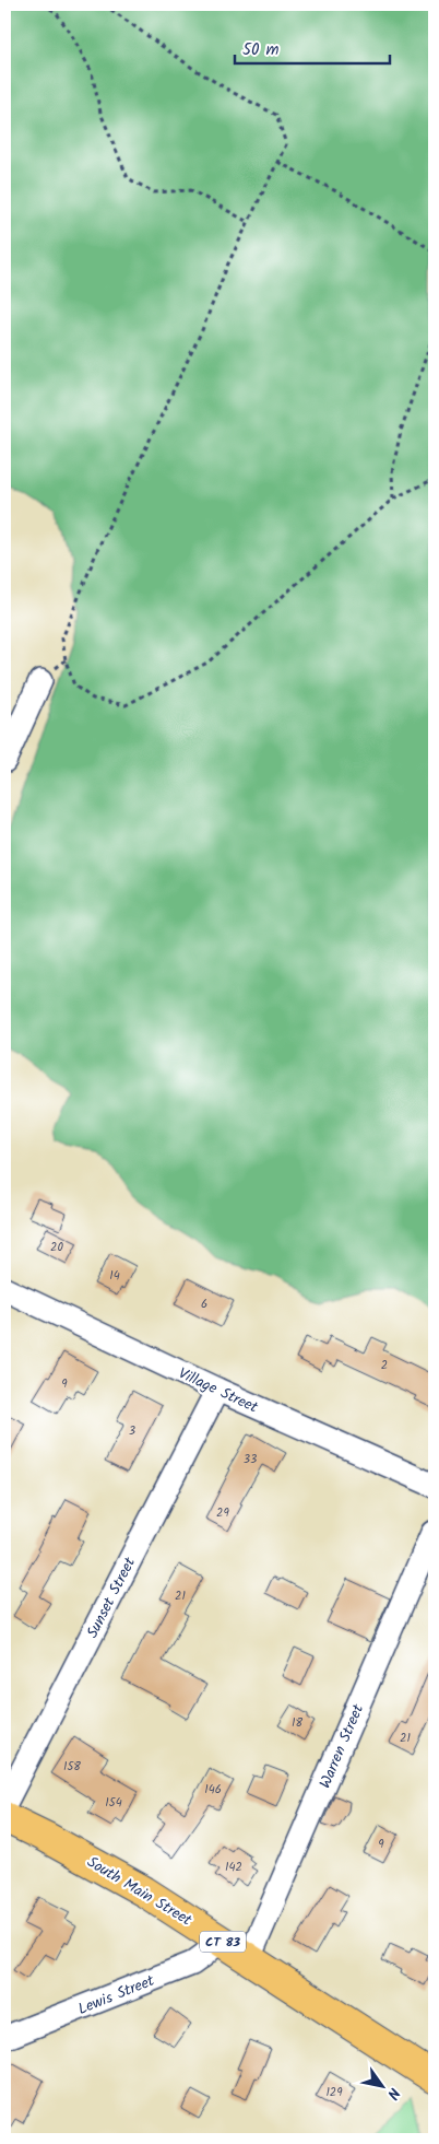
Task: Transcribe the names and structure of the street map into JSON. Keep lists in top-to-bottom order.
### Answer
{
  "streets": {
    "main road": ["South Main Street", "CT 83"],
    "street": [
      "Village Street",
      "Sunset Street",
      "Warren Street",
      "Lewis Street"
    ]
  },
  "crossings": [
    ["Village Street", "Sunset Street"],
    ["Warren Street", "South Main Street"],
    ["South Main Street", "Lewis Street"]
  ],
  "house_numbers": [
    "20",
    "14",
    "6",
    "2",
    "9",
    "3",
    "33",
    "29",
    "21",
    "18",
    "21",
    "158",
    "146",
    "154",
    "9",
    "142",
    "129"
  ],
  "scale_bar": "50 m",
  "north": "bottom right"
}
